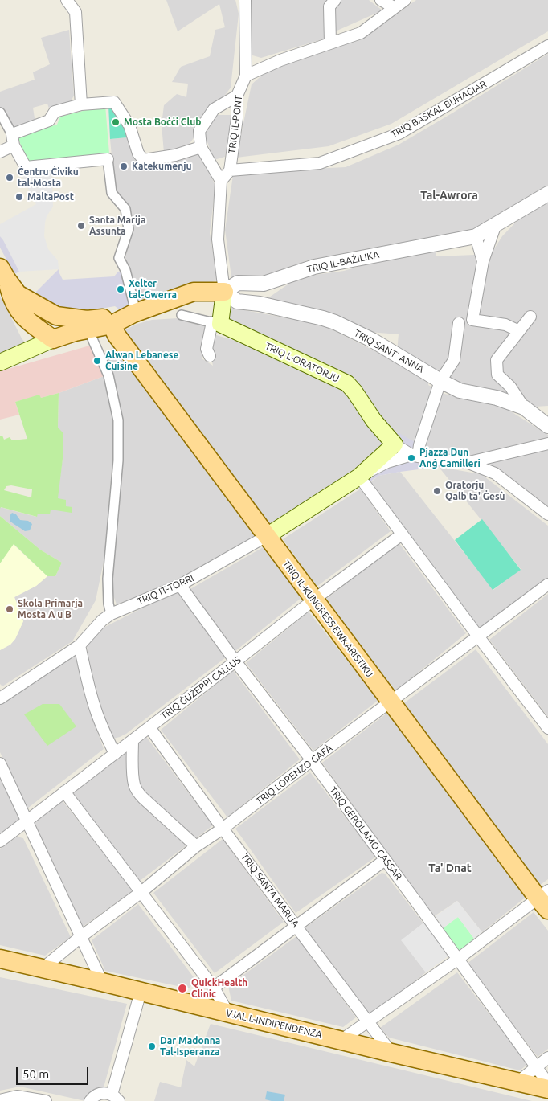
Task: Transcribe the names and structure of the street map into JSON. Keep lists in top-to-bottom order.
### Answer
{
  "streets": {
    "main road": [
      "TRIQ IL-BAŻILIKA",
      "TRIQ L-ORATORJU",
      "TRIQ IT-TORRI",
      "TRIQ IL-KUNGRESS EWKARISTIKU",
      "VJAL L-INDIPENDENZA"
    ],
    "street": [
      "TRIQ BASKAL BUHAGIAR",
      "TRIQ IL-PONT",
      "TRIQ SANT' ANNA",
      "TRIQ ĠUŻEPPI CALLUS",
      "TRIQ LORENZO GAFÀ",
      "TRIQ GEROLAMO CASSAR",
      "TRIQ SANTA MARIJA"
    ]
  },
  "crossings": [
    ["TRIQ BASKAL BUHAGIAR", "TRIQ IL-PONT"],
    ["TRIQ IL-BAŻILIKA", "TRIQ SANT' ANNA"],
    ["TRIQ L-ORATORJU", "TRIQ IT-TORRI"],
    ["TRIQ IT-TORRI", "TRIQ IL-KUNGRESS EWKARISTIKU"],
    ["TRIQ IT-TORRI", "TRIQ GEROLAMO CASSAR"],
    ["TRIQ IL-KUNGRESS EWKARISTIKU", "TRIQ ĠUŻEPPI CALLUS"],
    ["TRIQ IL-KUNGRESS EWKARISTIKU", "TRIQ LORENZO GAFÀ"],
    ["TRIQ ĠUŻEPPI CALLUS", "TRIQ GEROLAMO CASSAR"],
    ["TRIQ ĠUŻEPPI CALLUS", "TRIQ SANTA MARIJA"],
    ["TRIQ LORENZO GAFÀ", "TRIQ GEROLAMO CASSAR"],
    ["TRIQ LORENZO GAFÀ", "TRIQ SANTA MARIJA"],
    ["TRIQ LORENZO GAFÀ", "VJAL L-INDIPENDENZA"],
    ["TRIQ SANTA MARIJA", "VJAL L-INDIPENDENZA"]
  ],
  "districts": ["Tal-Awrora", "Ta' Dnat"],
  "places": [
    "Mosta Boċċi Club",
    "Katekumenju",
    "Ċentru Ċiviku tal-Mosta",
    "MaltaPost",
    "Santa Marija Assunta",
    "Xelter tal-Gwerra",
    "Alwan Lebanese Cuisine",
    "Pjazza Dun Anġ Camilleri",
    "Oratorju Qalb ta' Ġesù",
    "Skola Primarja Mosta A u B",
    "QuickHealth Clinic",
    "Dar Madonna Tal-Isperanza"
  ],
  "scale_bar": "50 m"
}
